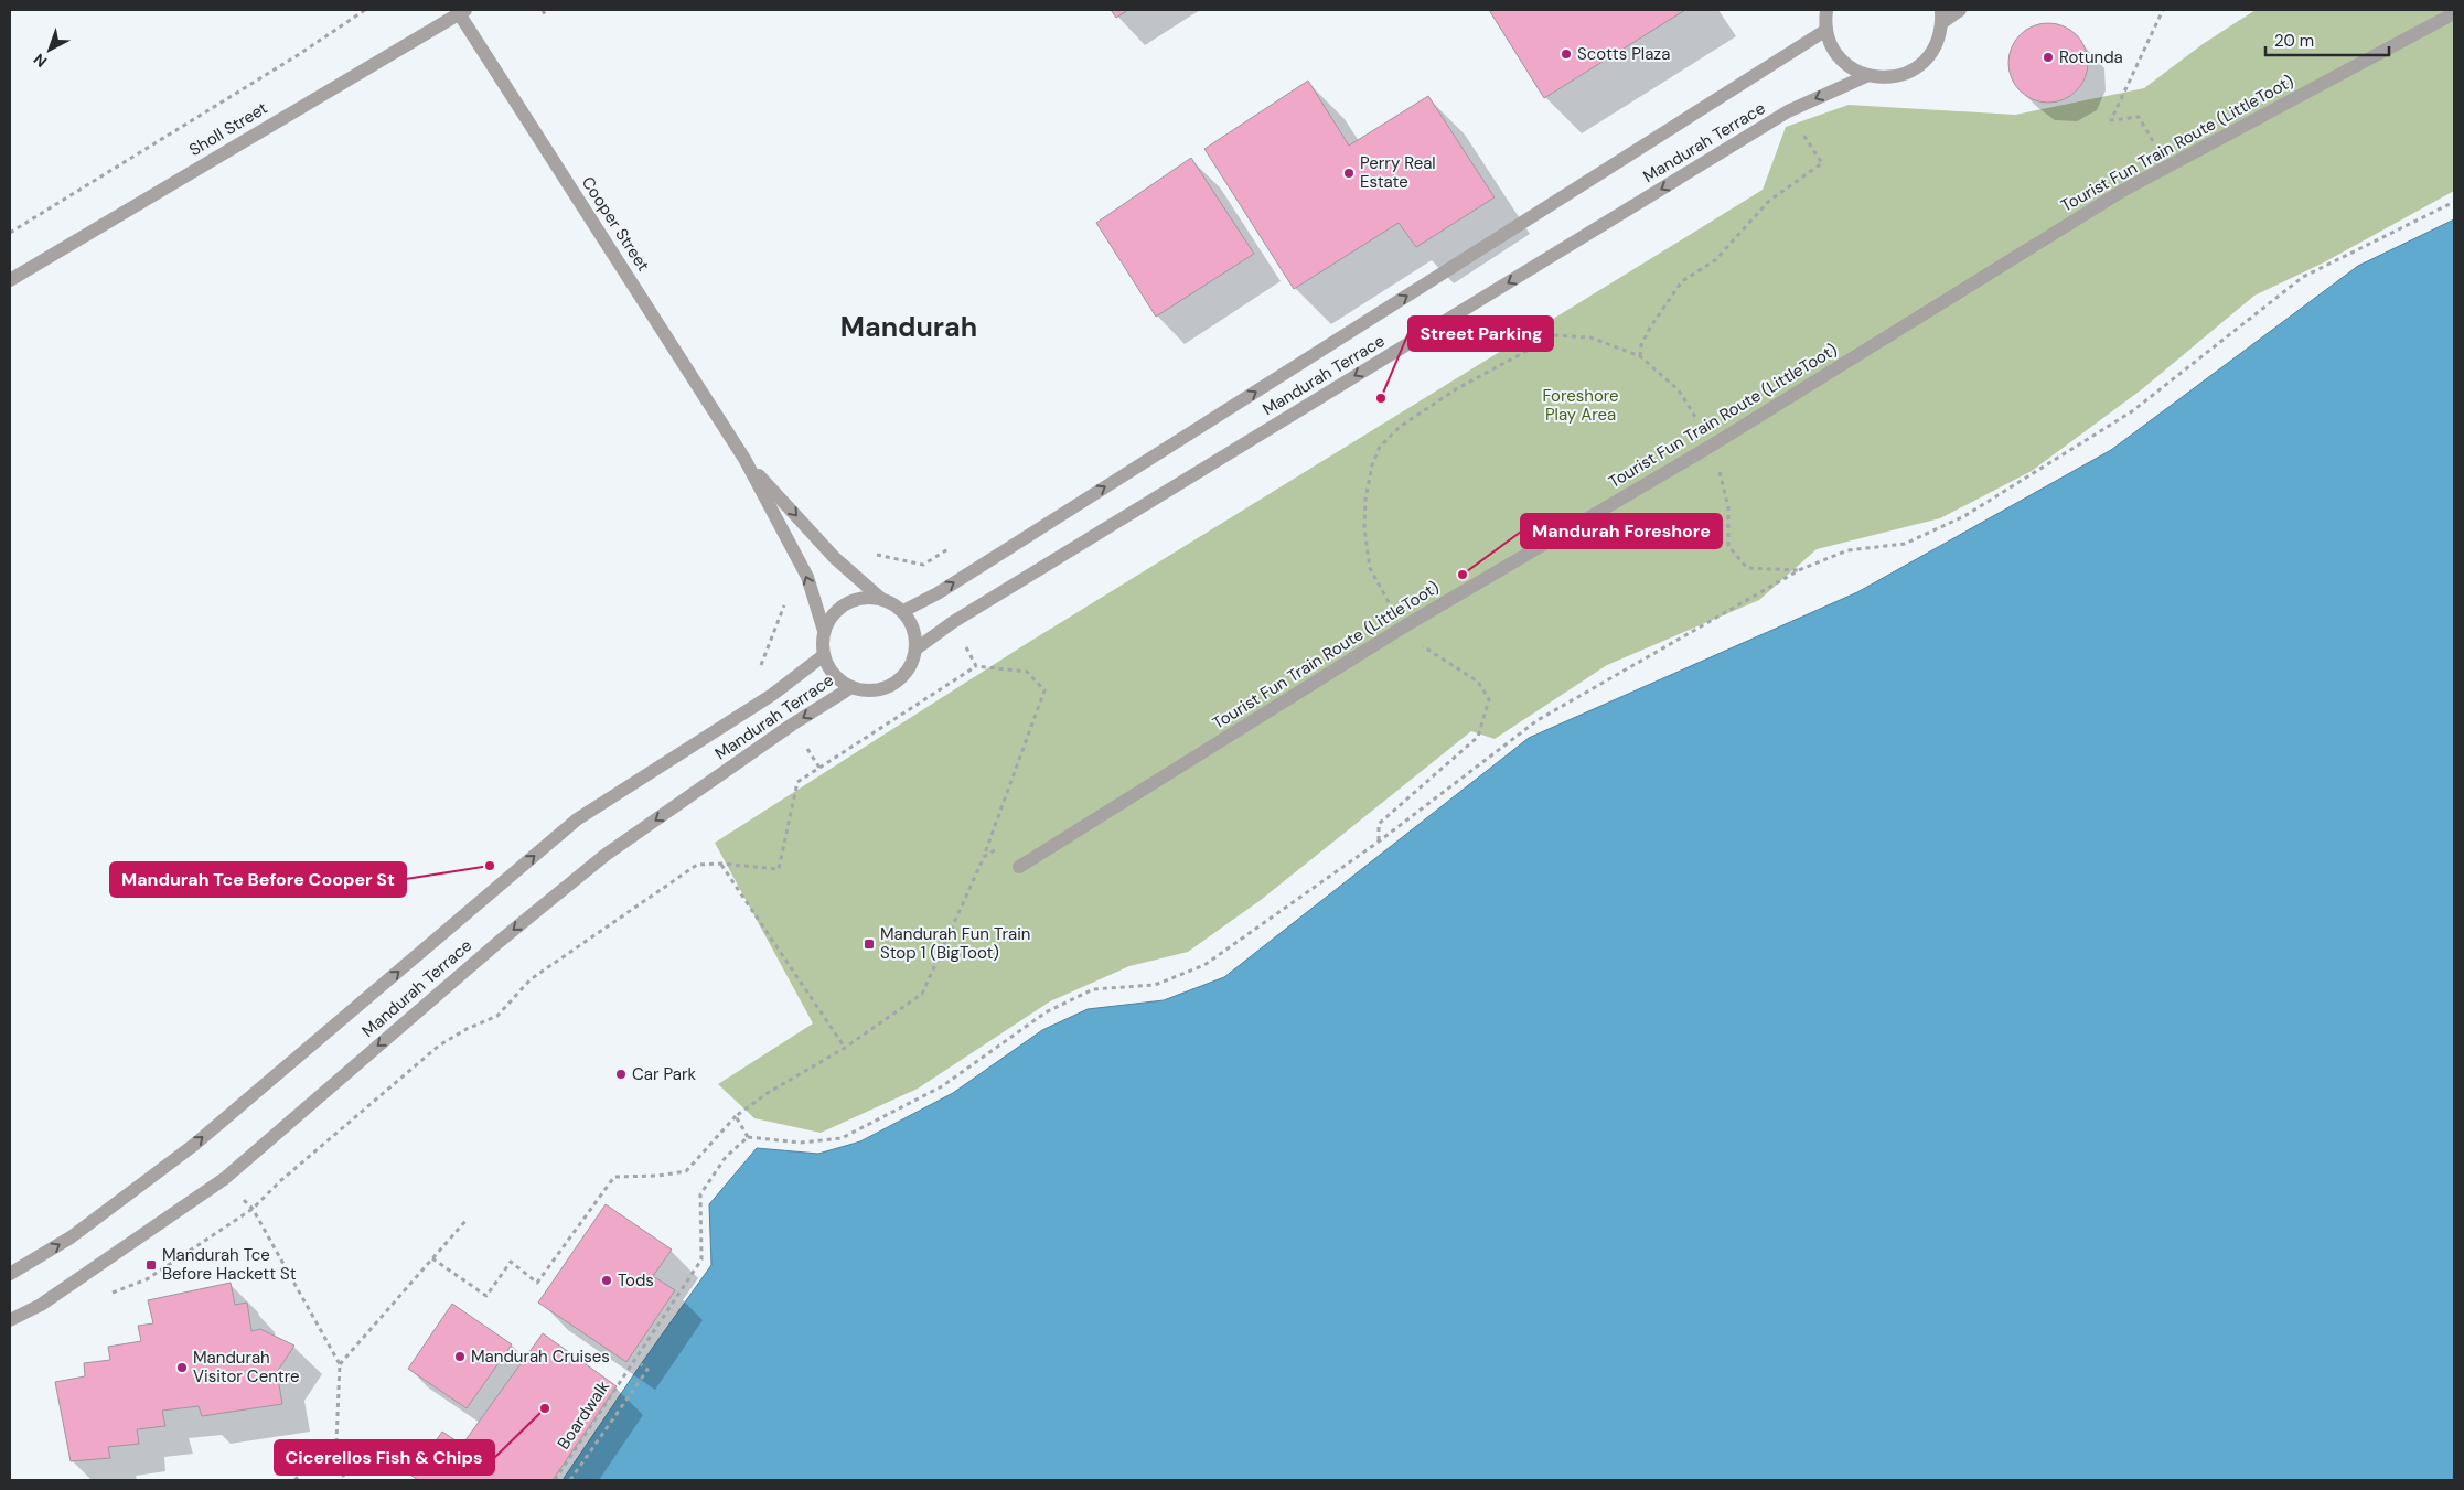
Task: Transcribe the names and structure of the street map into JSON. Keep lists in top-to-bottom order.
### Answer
{
  "streets": {
    "street": [
      "Sholl Street",
      "Mandurah Terrace",
      "Tourist Fun Train Route (LittleToot)",
      "Cooper Street"
    ],
    "path": ["Boardwalk"]
  },
  "crossings": [
    ["Sholl Street", "Cooper Street"],
    ["Mandurah Terrace", "Cooper Street"]
  ],
  "districts": ["Mandurah"],
  "parks": ["Foreshore Play Area"],
  "places": {
    "other": [
      "Scotts Plaza",
      "Rotunda",
      "Perry Real Estate",
      "Street Parking",
      "Mandurah Foreshore",
      "Mandurah Tce Before Cooper St",
      "Car Park",
      "Tods",
      "Mandurah Cruises",
      "Mandurah Visitor Centre",
      "Cicerellos Fish & Chips"
    ],
    "transit": ["Mandurah Fun Train Stop 1 (BigToot)", "Mandurah Tce Before Hackett St"]
  },
  "scale_bar": "20 m",
  "north": "bottom left"
}
